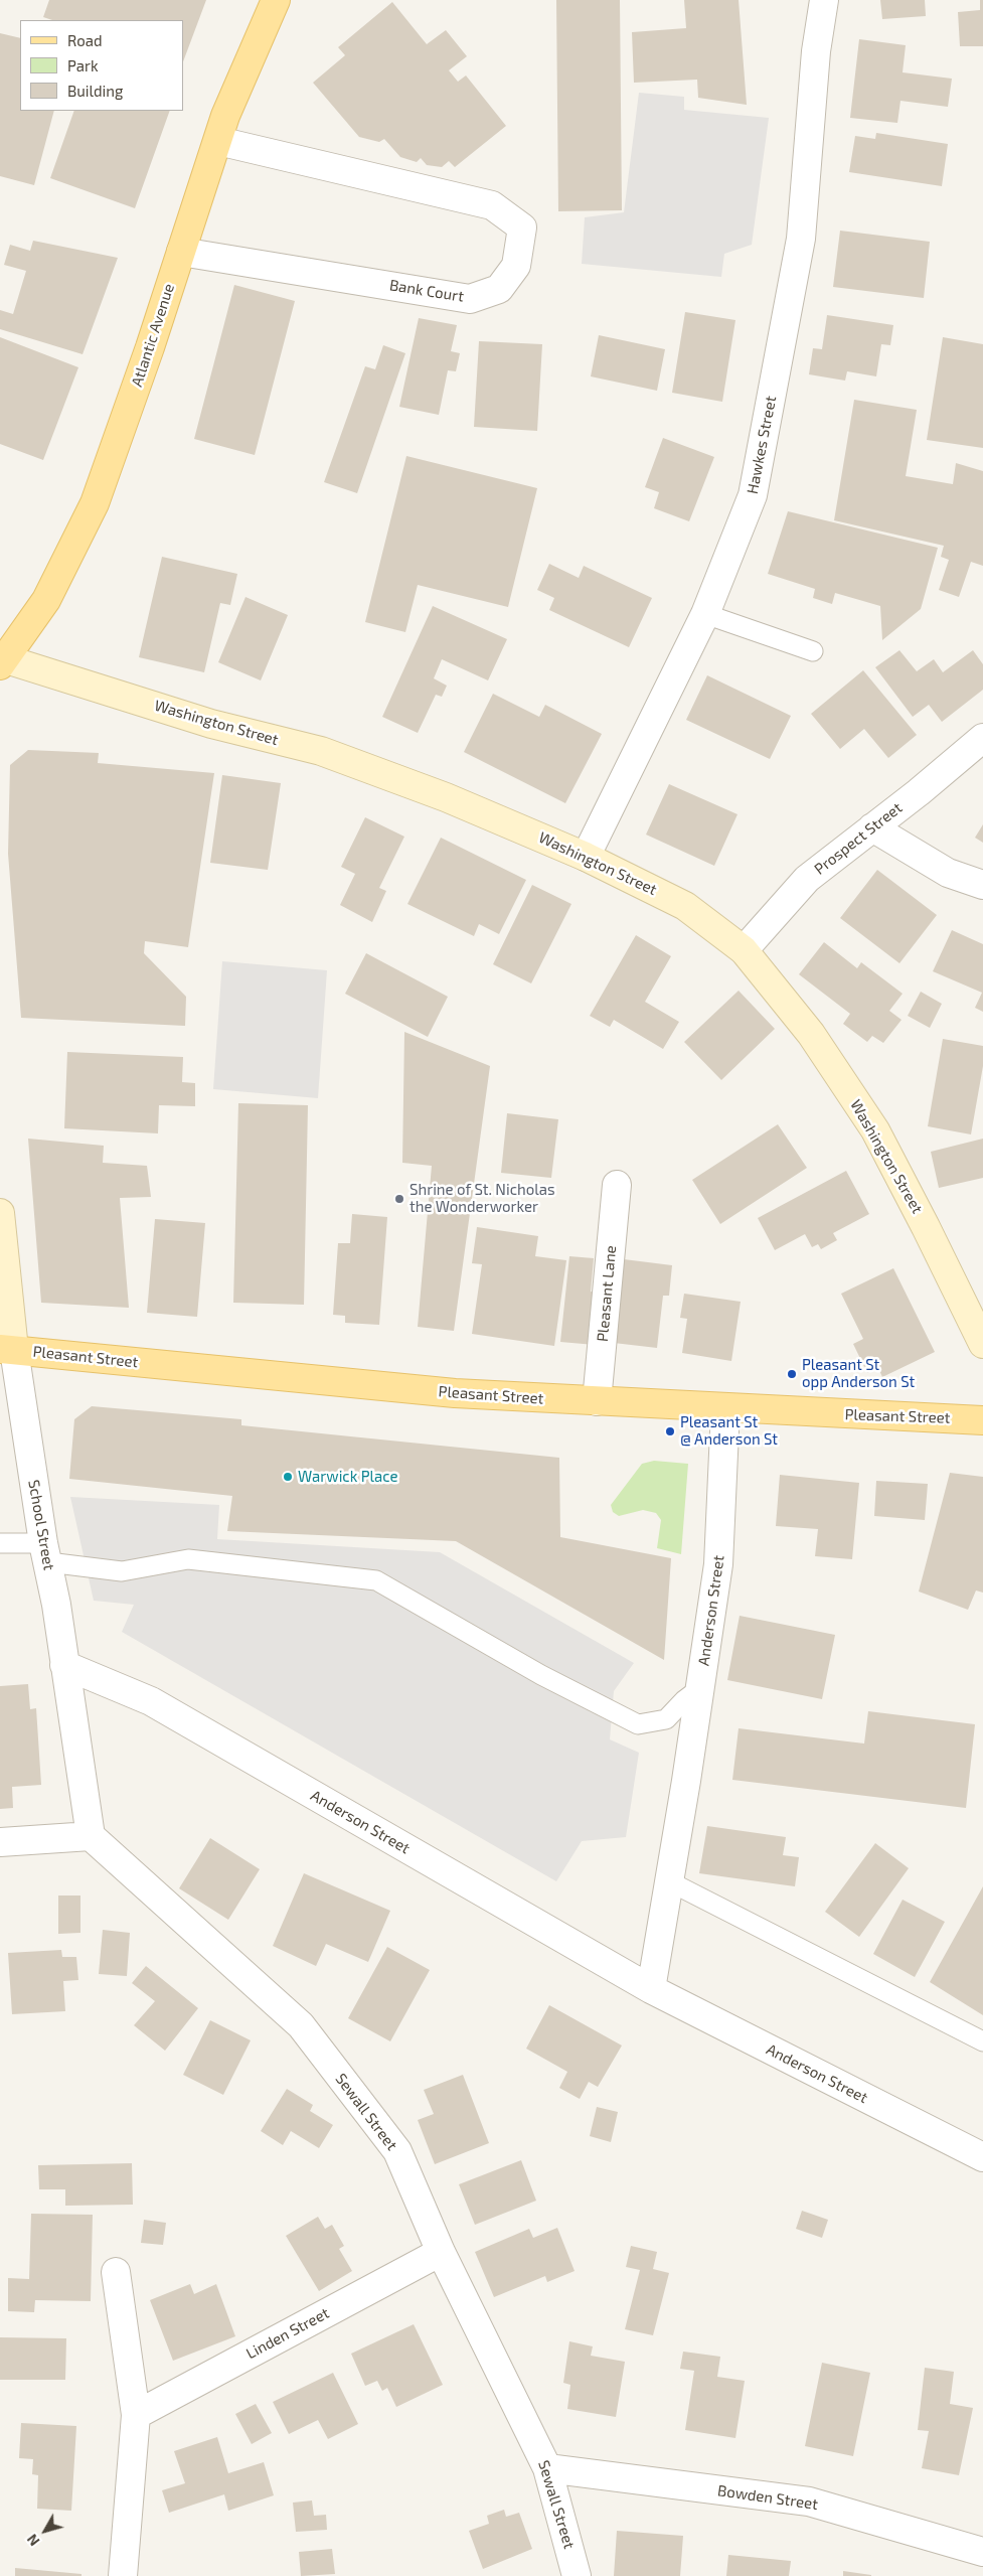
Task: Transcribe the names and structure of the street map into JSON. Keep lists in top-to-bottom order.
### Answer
{
  "streets": {
    "main road": [
      "Atlantic Avenue",
      "Washington Street",
      "Pleasant Street",
      "School Street"
    ],
    "street": [
      "Bank Court",
      "Hawkes Street",
      "Prospect Street",
      "Pleasant Lane",
      "Anderson Street",
      "Sewall Street",
      "Linden Street",
      "Bowden Street"
    ]
  },
  "crossings": [
    ["Bank Court", "Atlantic Avenue"],
    ["Atlantic Avenue", "Washington Street"],
    ["Hawkes Street", "Washington Street"],
    ["Washington Street", "Prospect Street"],
    ["Pleasant Lane", "Pleasant Street"],
    ["Pleasant Street", "School Street"],
    ["Pleasant Street", "Anderson Street"],
    ["School Street", "Anderson Street"],
    ["School Street", "Sewall Street"],
    ["Sewall Street", "Linden Street"],
    ["Sewall Street", "Bowden Street"]
  ],
  "places": [
    "Shrine of St. Nicholas the Wonderworker",
    "Pleasant St opp Anderson St",
    "Pleasant St @ Anderson St",
    "Warwick Place"
  ],
  "legend": ["Road", "Park", "Building"],
  "north": "bottom left"
}
